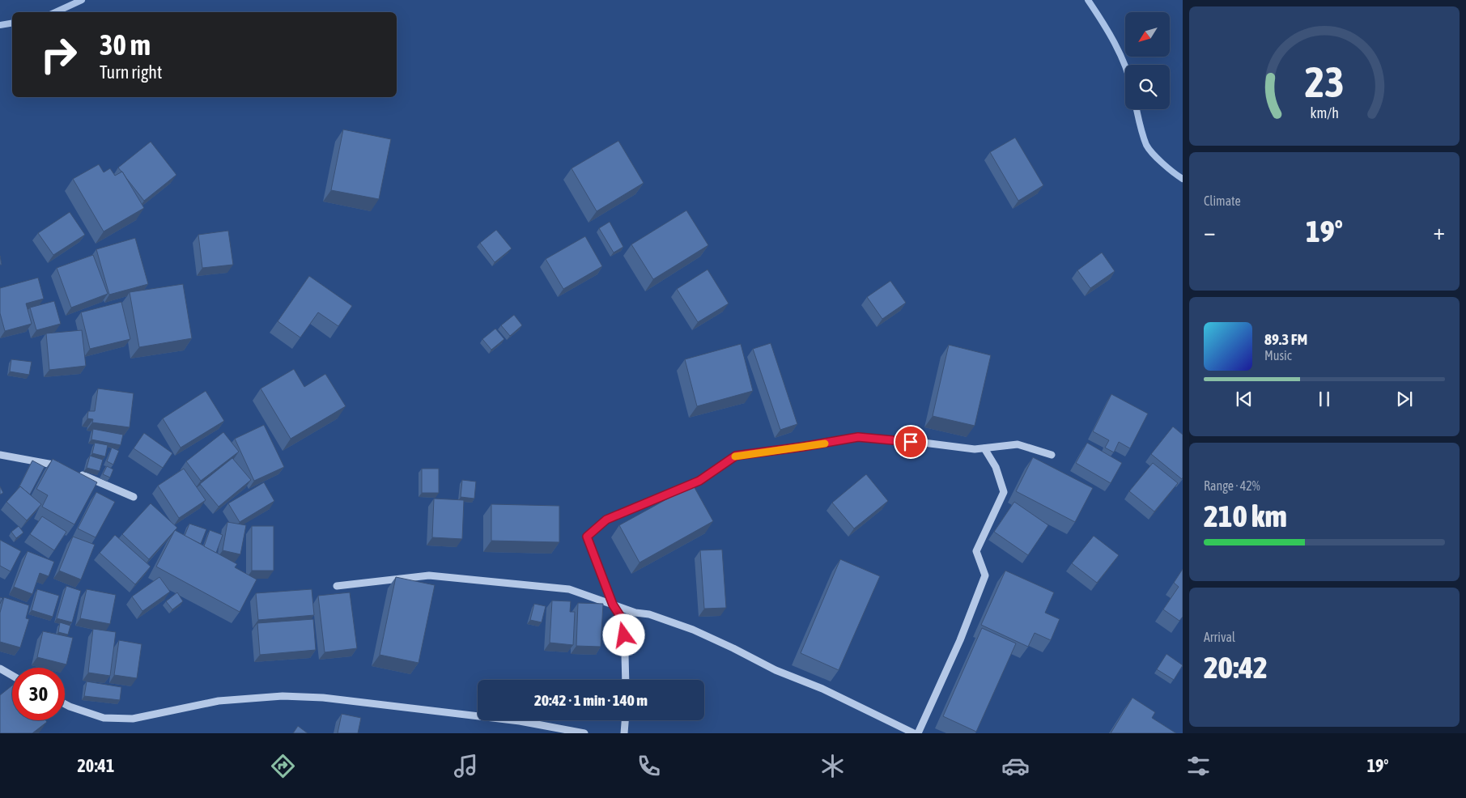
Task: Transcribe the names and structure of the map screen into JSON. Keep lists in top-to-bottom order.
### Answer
{
  "north": "bottom left",
  "page": {
    "turn": ["30 m", "Turn right"],
    "tile": [
      "Climate",
      ["Range · 42%", "210 km"],
      ["Arrival", "20:42"]
    ],
    "heat": ["−", "19°", "+"],
    "song": ["89.3 FM", "Music"],
    "limit": "30",
    "trip": "20:42 · 1 min · 140 m",
    "tabs": ["20:41", "19°"],
    "gauge": ["23", "km/h"]
  }
}
